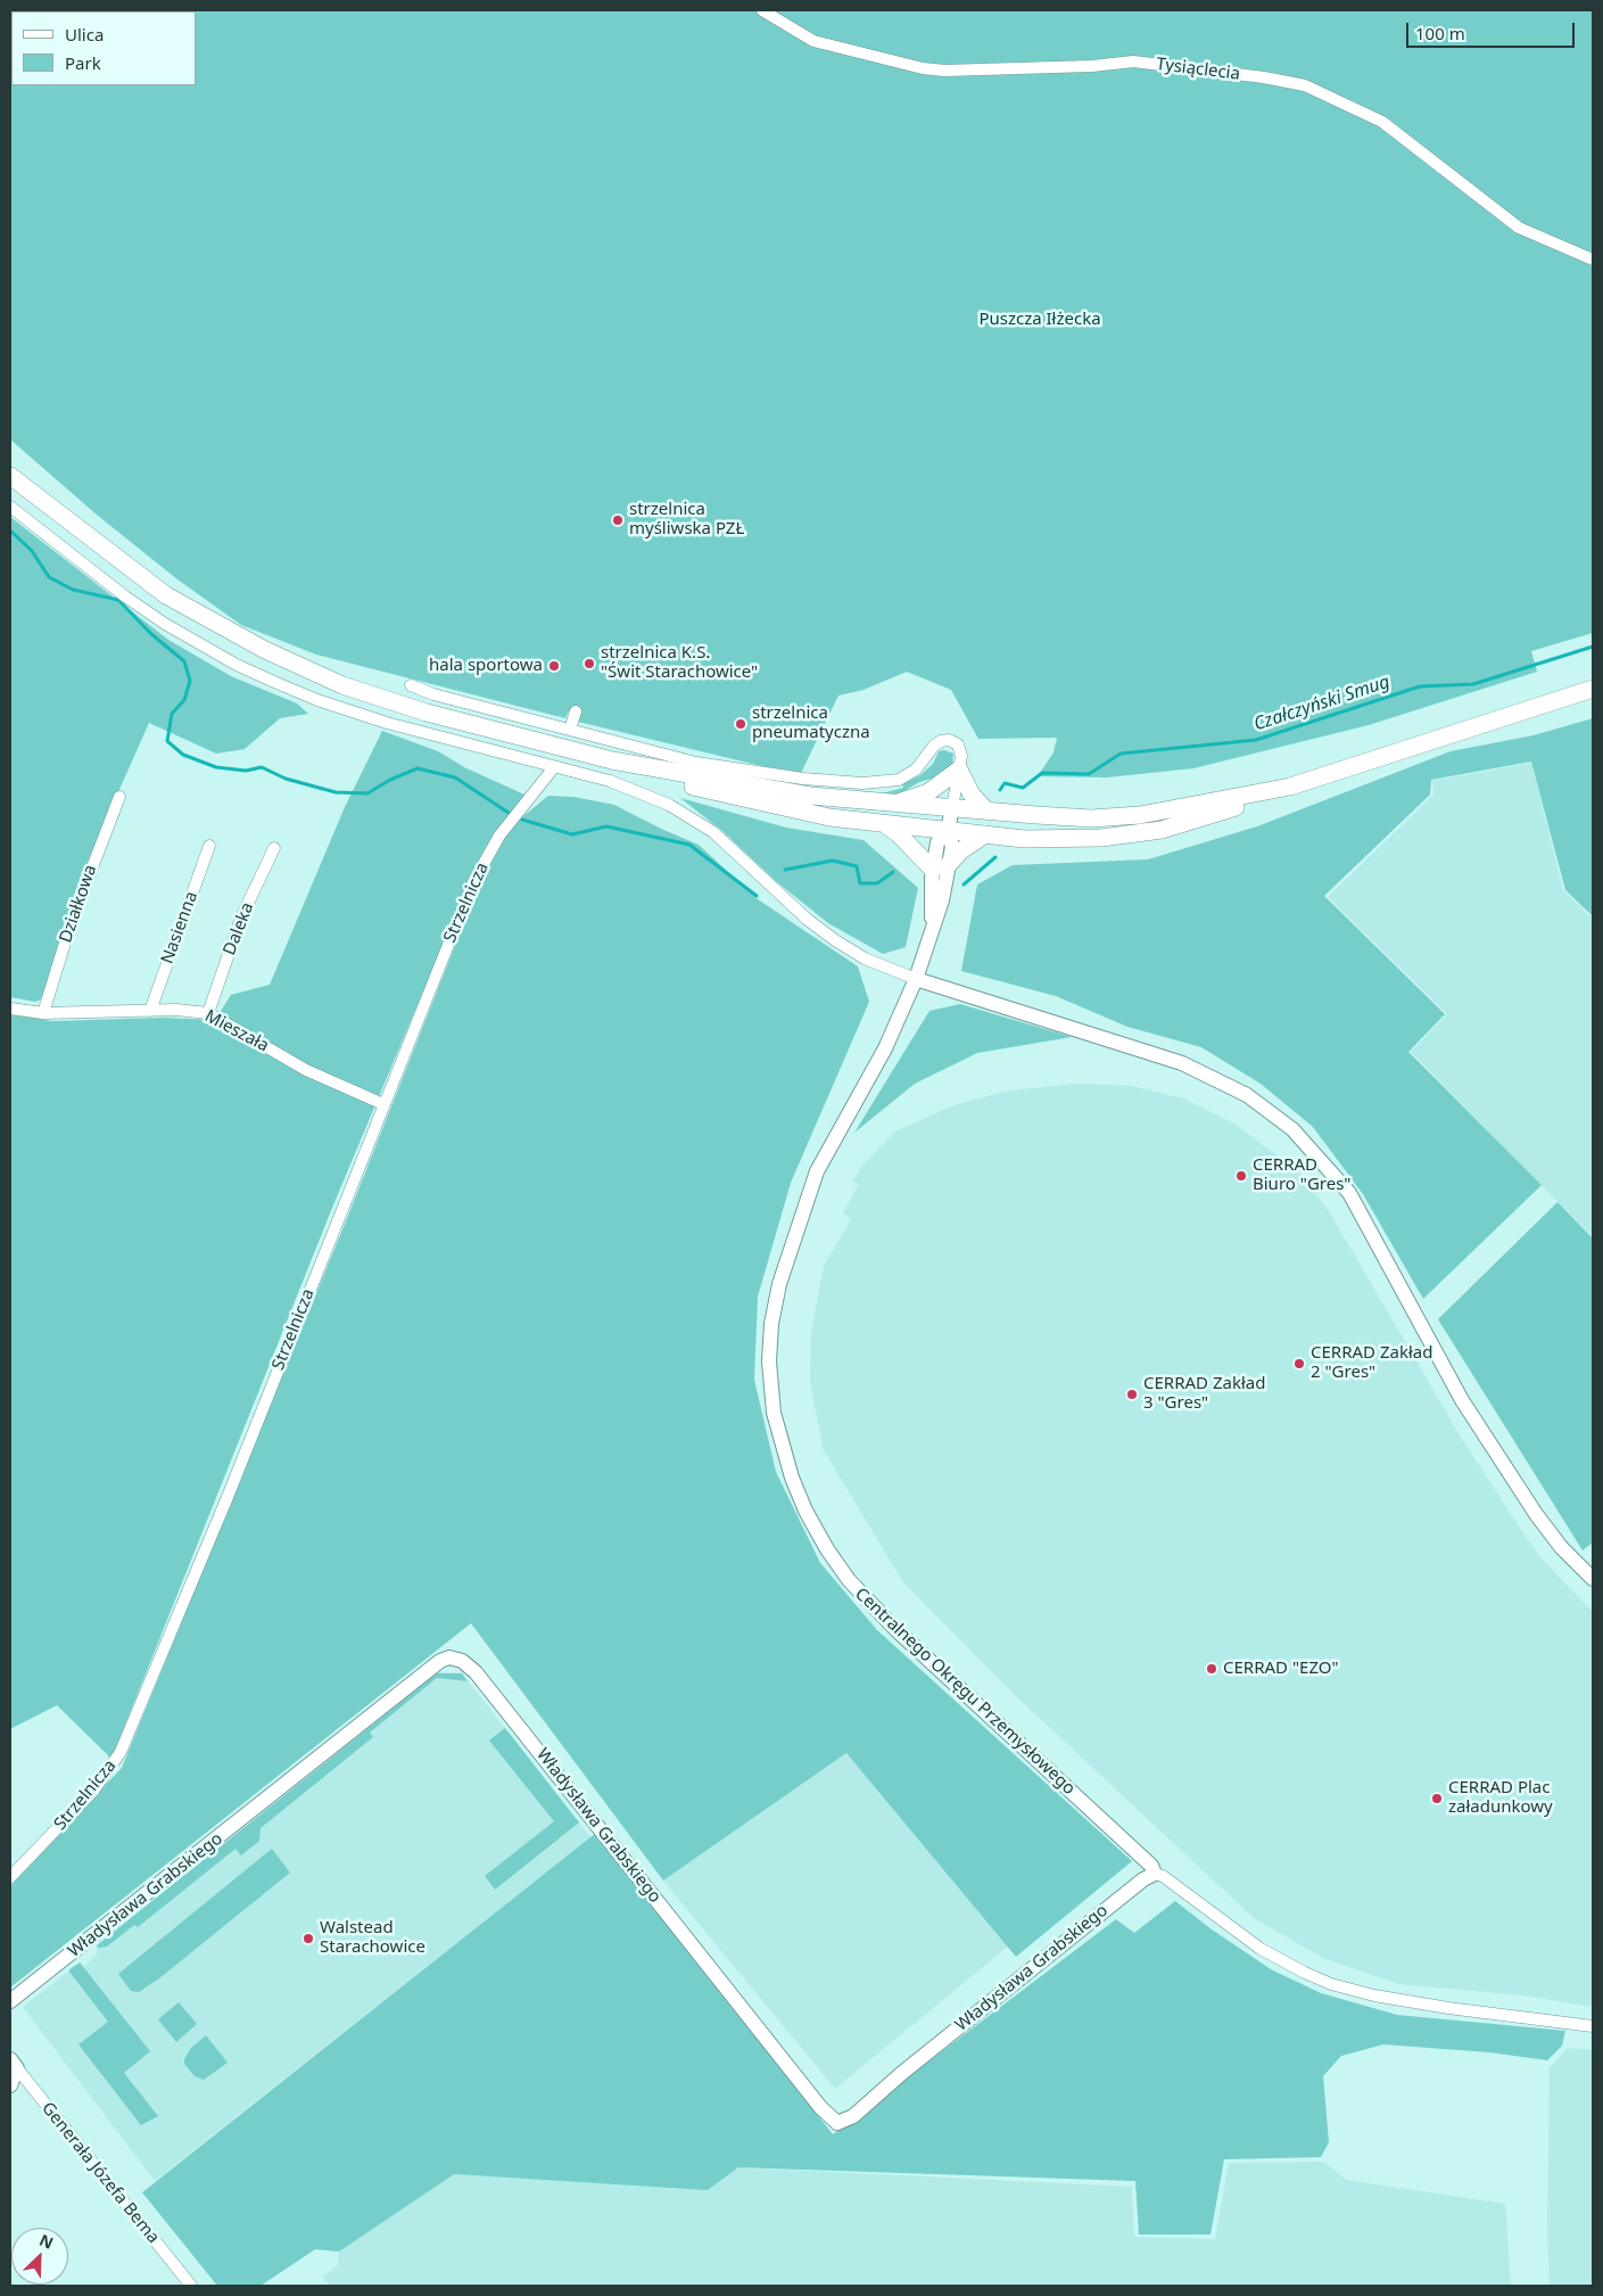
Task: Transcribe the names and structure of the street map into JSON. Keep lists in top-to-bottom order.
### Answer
{
  "streets": {
    "street": [
      "Tysiąclecia",
      "Strzelnicza",
      "Działkowa",
      "Nasienna",
      "Daleka",
      "Mieszała",
      "Centralnego Okręgu Przemysłowego",
      "Władysława Grabskiego",
      "Generała Józefa Bema"
    ]
  },
  "crossings": [
    ["Strzelnicza", "Mieszała"],
    ["Działkowa", "Mieszała"],
    ["Nasienna", "Mieszała"],
    ["Daleka", "Mieszała"],
    ["Centralnego Okręgu Przemysłowego", "Władysława Grabskiego"]
  ],
  "water": ["Czałczyński Smug"],
  "parks": ["Puszcza Iłżecka"],
  "places": [
    "strzelnica myśliwska PZŁ",
    "strzelnica K.S. \"Świt Starachowice\"",
    "hala sportowa",
    "strzelnica pneumatyczna",
    "CERRAD Biuro \"Gres\"",
    "CERRAD Zakład 2 \"Gres\"",
    "CERRAD Zakład 3 \"Gres\"",
    "CERRAD \"EZO\"",
    "CERRAD Plac załadunkowy",
    "Walstead Starachowice"
  ],
  "legend": ["Ulica", "Park"],
  "scale_bar": "100 m",
  "north": "top right"
}
